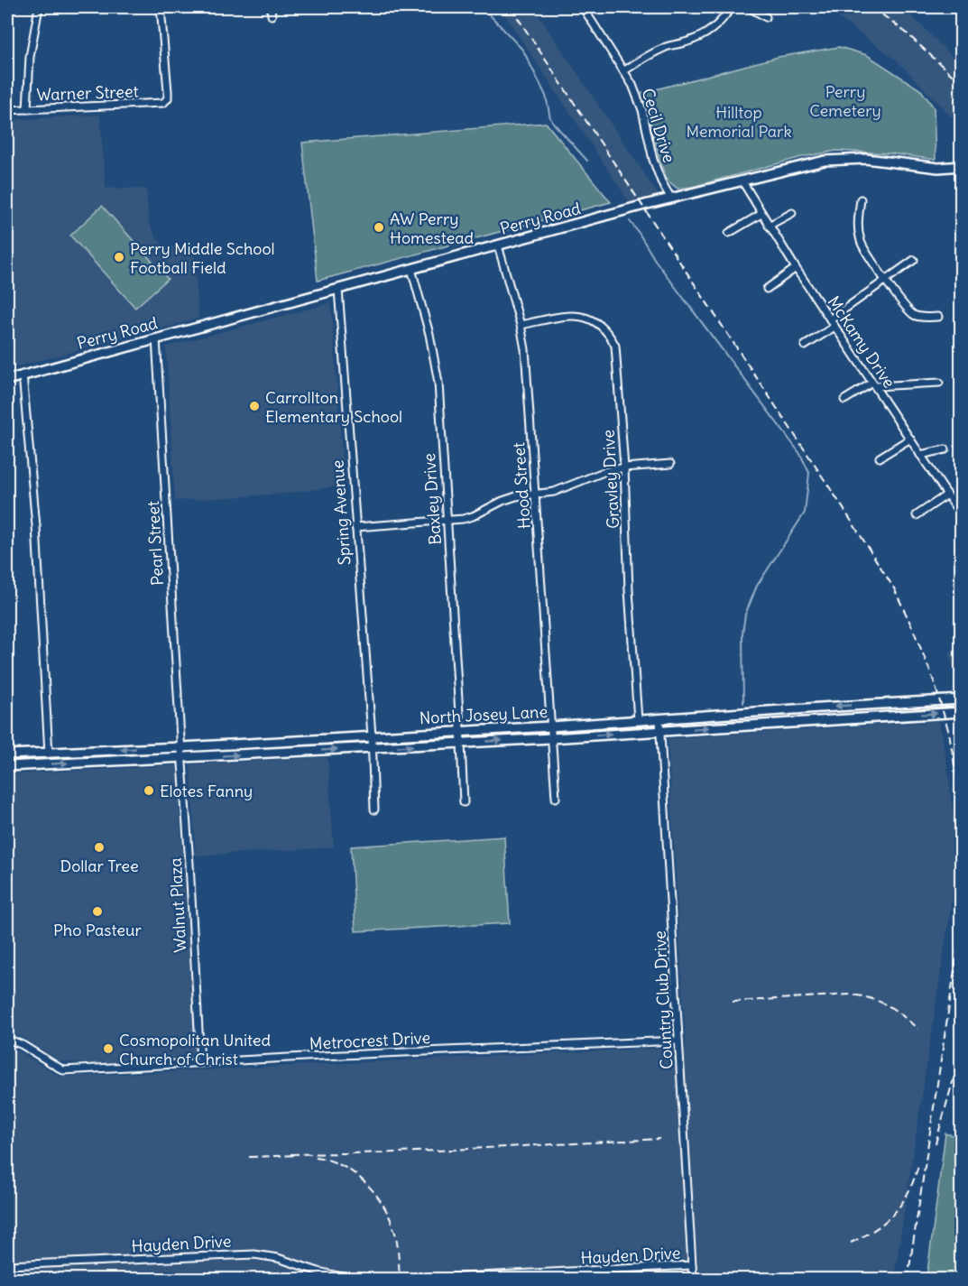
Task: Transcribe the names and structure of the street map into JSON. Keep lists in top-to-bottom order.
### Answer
{
  "streets": {
    "main road": ["Perry Road", "North Josey Lane"],
    "street": [
      "Warner Street",
      "Cecil Drive",
      "McKamy Drive",
      "Gravley Drive",
      "Hood Street",
      "Baxley Drive",
      "Spring Avenue",
      "Pearl Street",
      "Walnut Plaza",
      "Country Club Drive",
      "Metrocrest Drive",
      "Hayden Drive"
    ]
  },
  "crossings": [
    ["Cecil Drive", "Perry Road"],
    ["Perry Road", "McKamy Drive"],
    ["Perry Road", "Hood Street"],
    ["Perry Road", "Baxley Drive"],
    ["Perry Road", "Spring Avenue"],
    ["Perry Road", "Pearl Street"],
    ["Gravley Drive", "Hood Street"],
    ["Gravley Drive", "North Josey Lane"],
    ["Hood Street", "North Josey Lane"],
    ["Baxley Drive", "North Josey Lane"],
    ["Spring Avenue", "North Josey Lane"],
    ["Pearl Street", "North Josey Lane"],
    ["Pearl Street", "Walnut Plaza"],
    ["North Josey Lane", "Walnut Plaza"],
    ["North Josey Lane", "Country Club Drive"],
    ["Walnut Plaza", "Metrocrest Drive"],
    ["Country Club Drive", "Metrocrest Drive"],
    ["Country Club Drive", "Hayden Drive"]
  ],
  "parks": ["Perry Cemetery", "Hilltop Memorial Park"],
  "places": [
    "AW Perry Homestead",
    "Perry Middle School Football Field",
    "Carrollton Elementary School",
    "Elotes Fanny",
    "Dollar Tree",
    "Pho Pasteur",
    "Cosmopolitan United Church of Christ"
  ]
}
